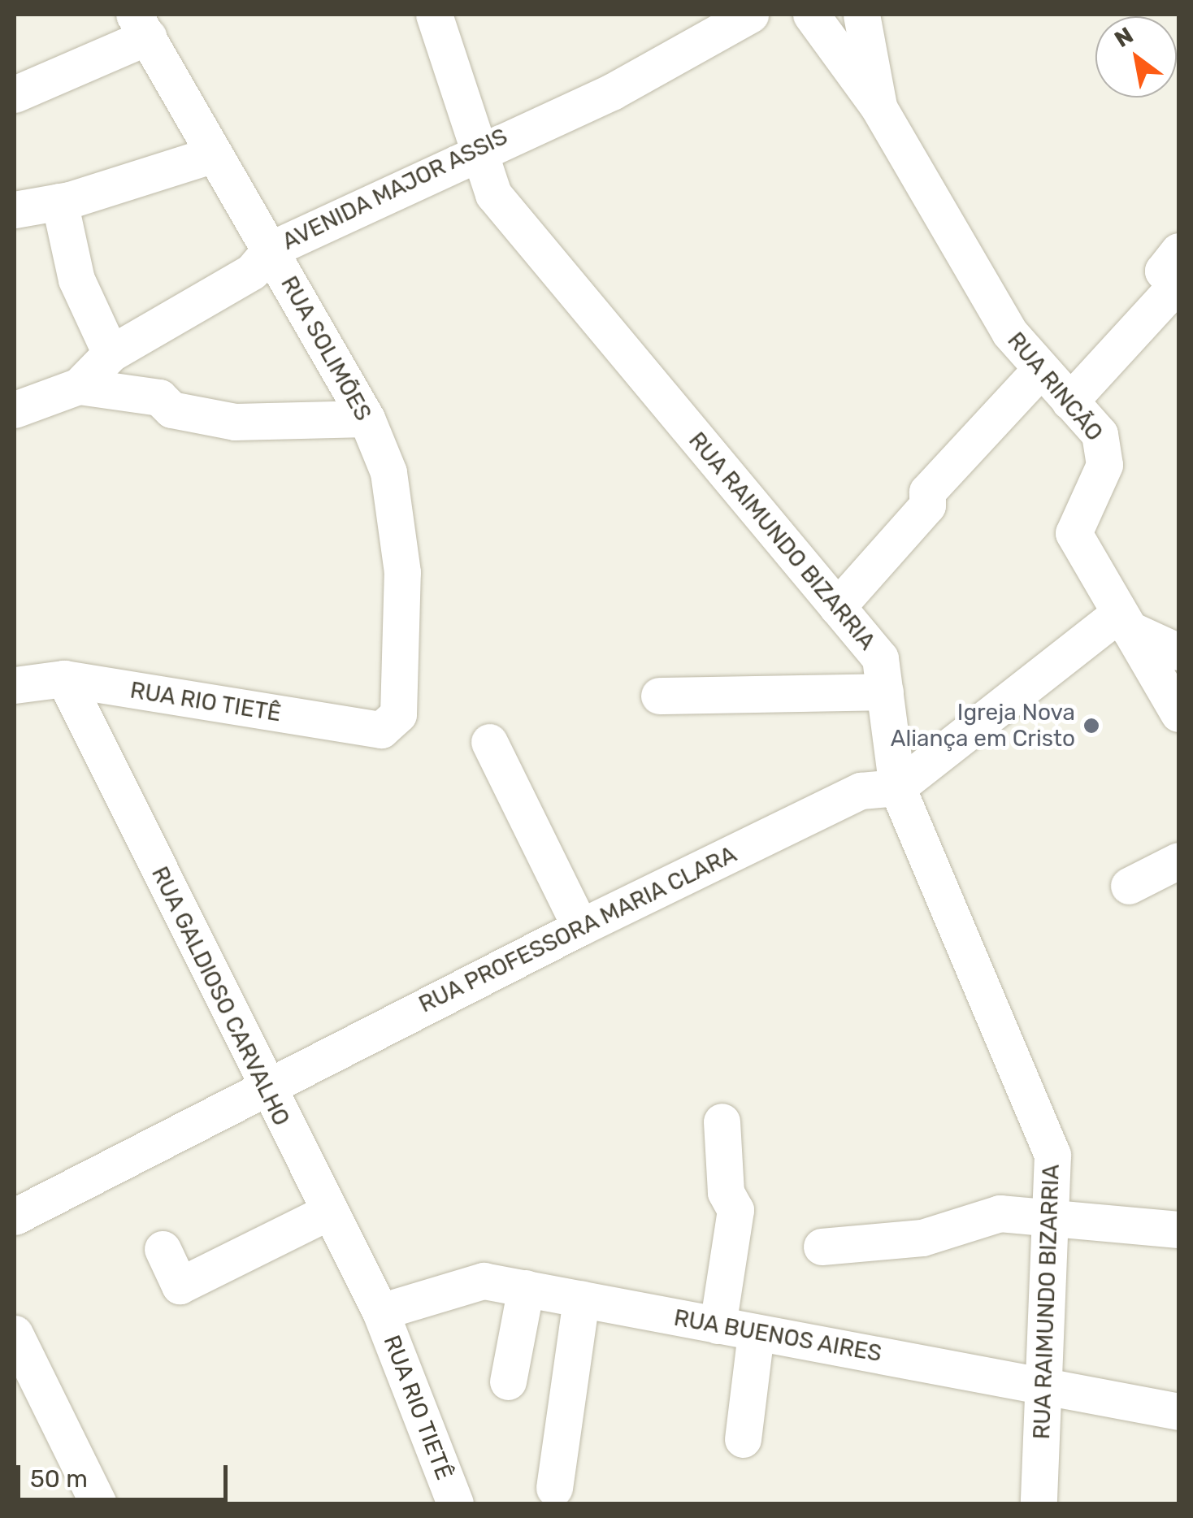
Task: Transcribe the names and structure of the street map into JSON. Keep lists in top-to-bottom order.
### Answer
{
  "streets": {
    "street": [
      "AVENIDA MAJOR ASSIS",
      "RUA SOLIMÕES",
      "RUA RINCÃO",
      "RUA RAIMUNDO BIZARRIA",
      "RUA RIO TIETÊ",
      "RUA PROFESSORA MARIA CLARA",
      "RUA GALDIOSO CARVALHO",
      "RUA BUENOS AIRES"
    ]
  },
  "crossings": [
    ["AVENIDA MAJOR ASSIS", "RUA SOLIMÕES"],
    ["AVENIDA MAJOR ASSIS", "RUA RAIMUNDO BIZARRIA"],
    ["RUA SOLIMÕES", "RUA RIO TIETÊ"],
    ["RUA RAIMUNDO BIZARRIA", "RUA PROFESSORA MARIA CLARA"],
    ["RUA RAIMUNDO BIZARRIA", "RUA BUENOS AIRES"],
    ["RUA RIO TIETÊ", "RUA GALDIOSO CARVALHO"],
    ["RUA RIO TIETÊ", "RUA BUENOS AIRES"],
    ["RUA PROFESSORA MARIA CLARA", "RUA GALDIOSO CARVALHO"],
    ["RUA GALDIOSO CARVALHO", "RUA BUENOS AIRES"]
  ],
  "places": ["Igreja Nova Aliança em Cristo"],
  "scale_bar": "50 m",
  "north": "top left"
}
